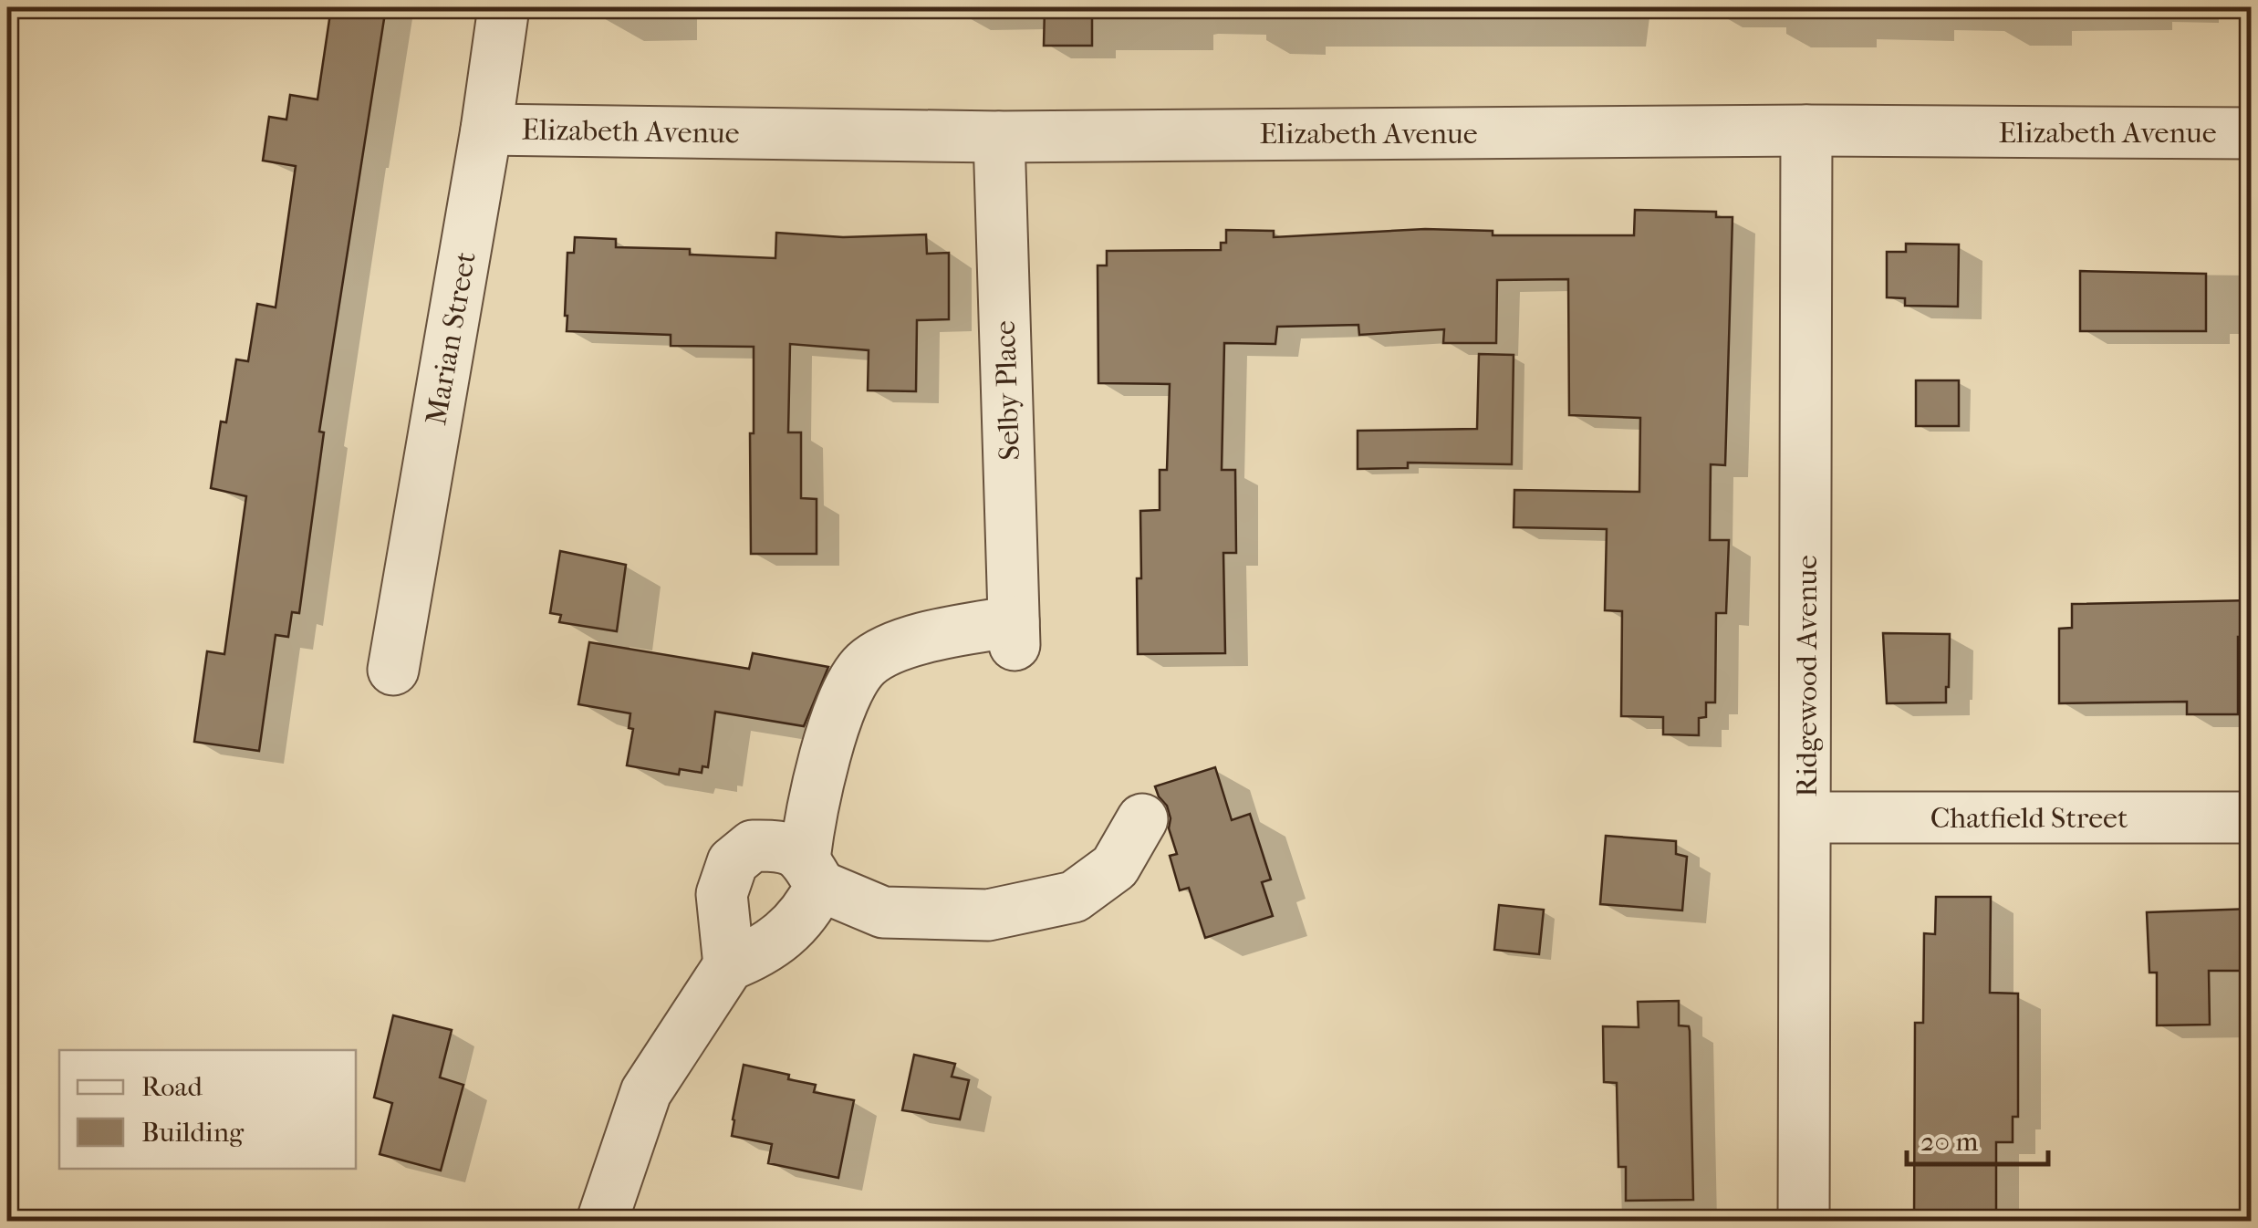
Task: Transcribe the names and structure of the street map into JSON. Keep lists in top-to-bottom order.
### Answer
{
  "streets": {
    "street": [
      "Elizabeth Avenue",
      "Marian Street",
      "Selby Place",
      "Ridgewood Avenue",
      "Chatfield Street"
    ]
  },
  "crossings": [
    ["Elizabeth Avenue", "Marian Street"],
    ["Elizabeth Avenue", "Selby Place"],
    ["Elizabeth Avenue", "Ridgewood Avenue"],
    ["Ridgewood Avenue", "Chatfield Street"]
  ],
  "legend": ["Road", "Building"],
  "scale_bar": "20 m"
}
